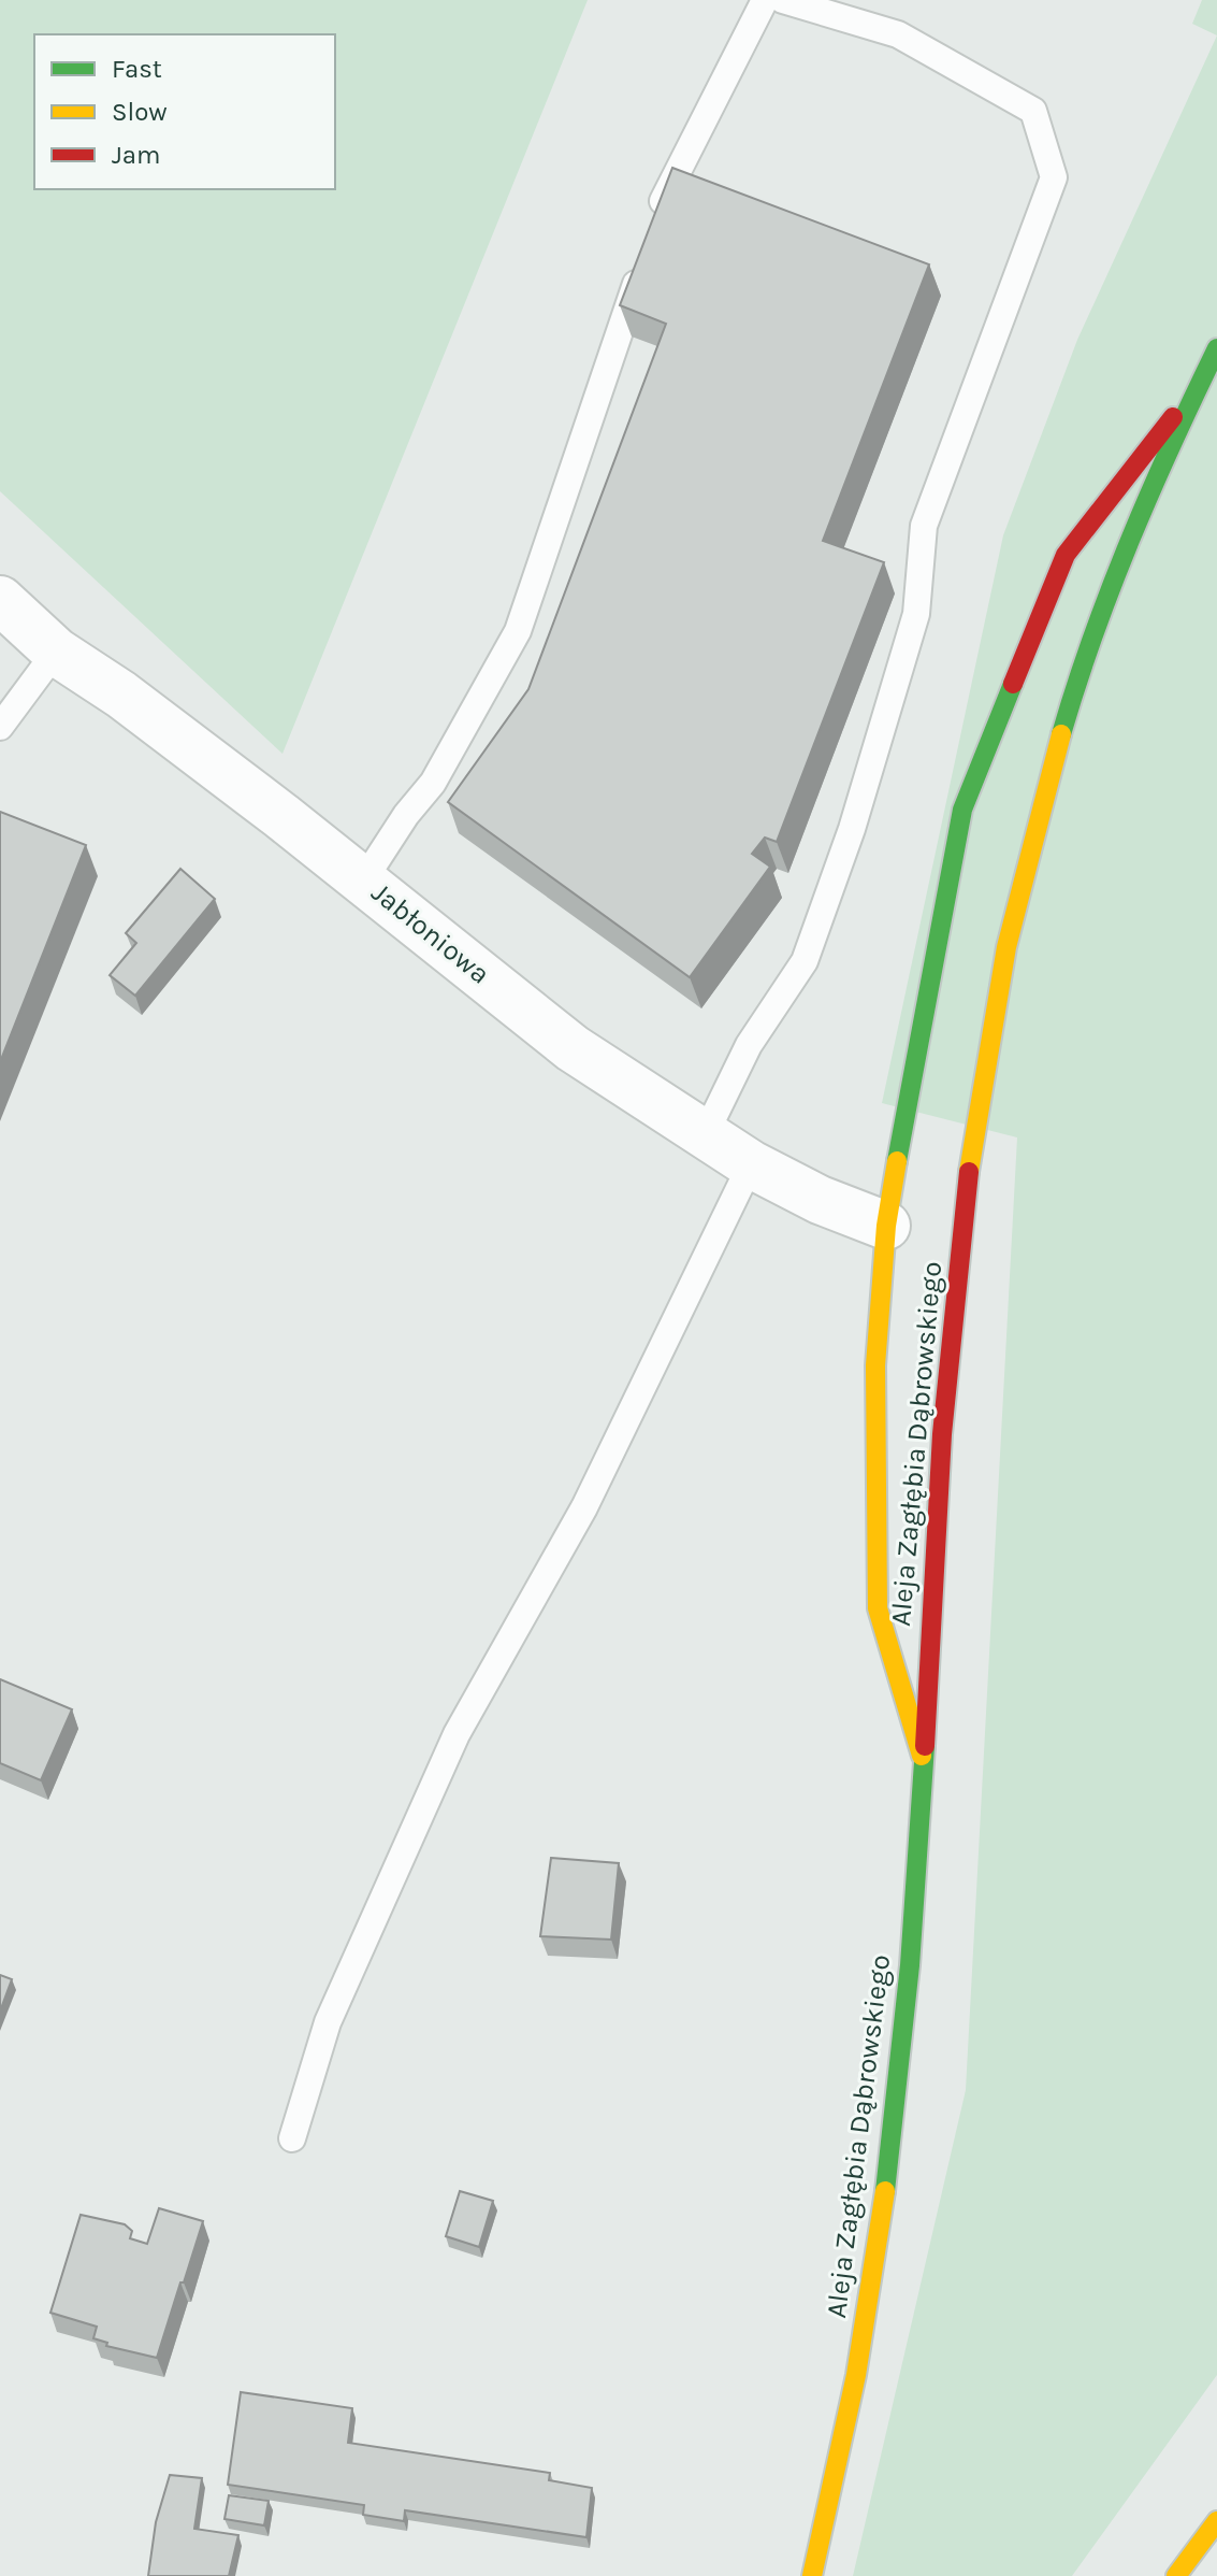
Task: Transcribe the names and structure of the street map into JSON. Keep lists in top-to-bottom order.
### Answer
{
  "streets": {
    "main road": ["Aleja Zagłębia Dąbrowskiego"],
    "street": ["Jabłoniowa"]
  },
  "legend": ["Fast", "Slow", "Jam"]
}
